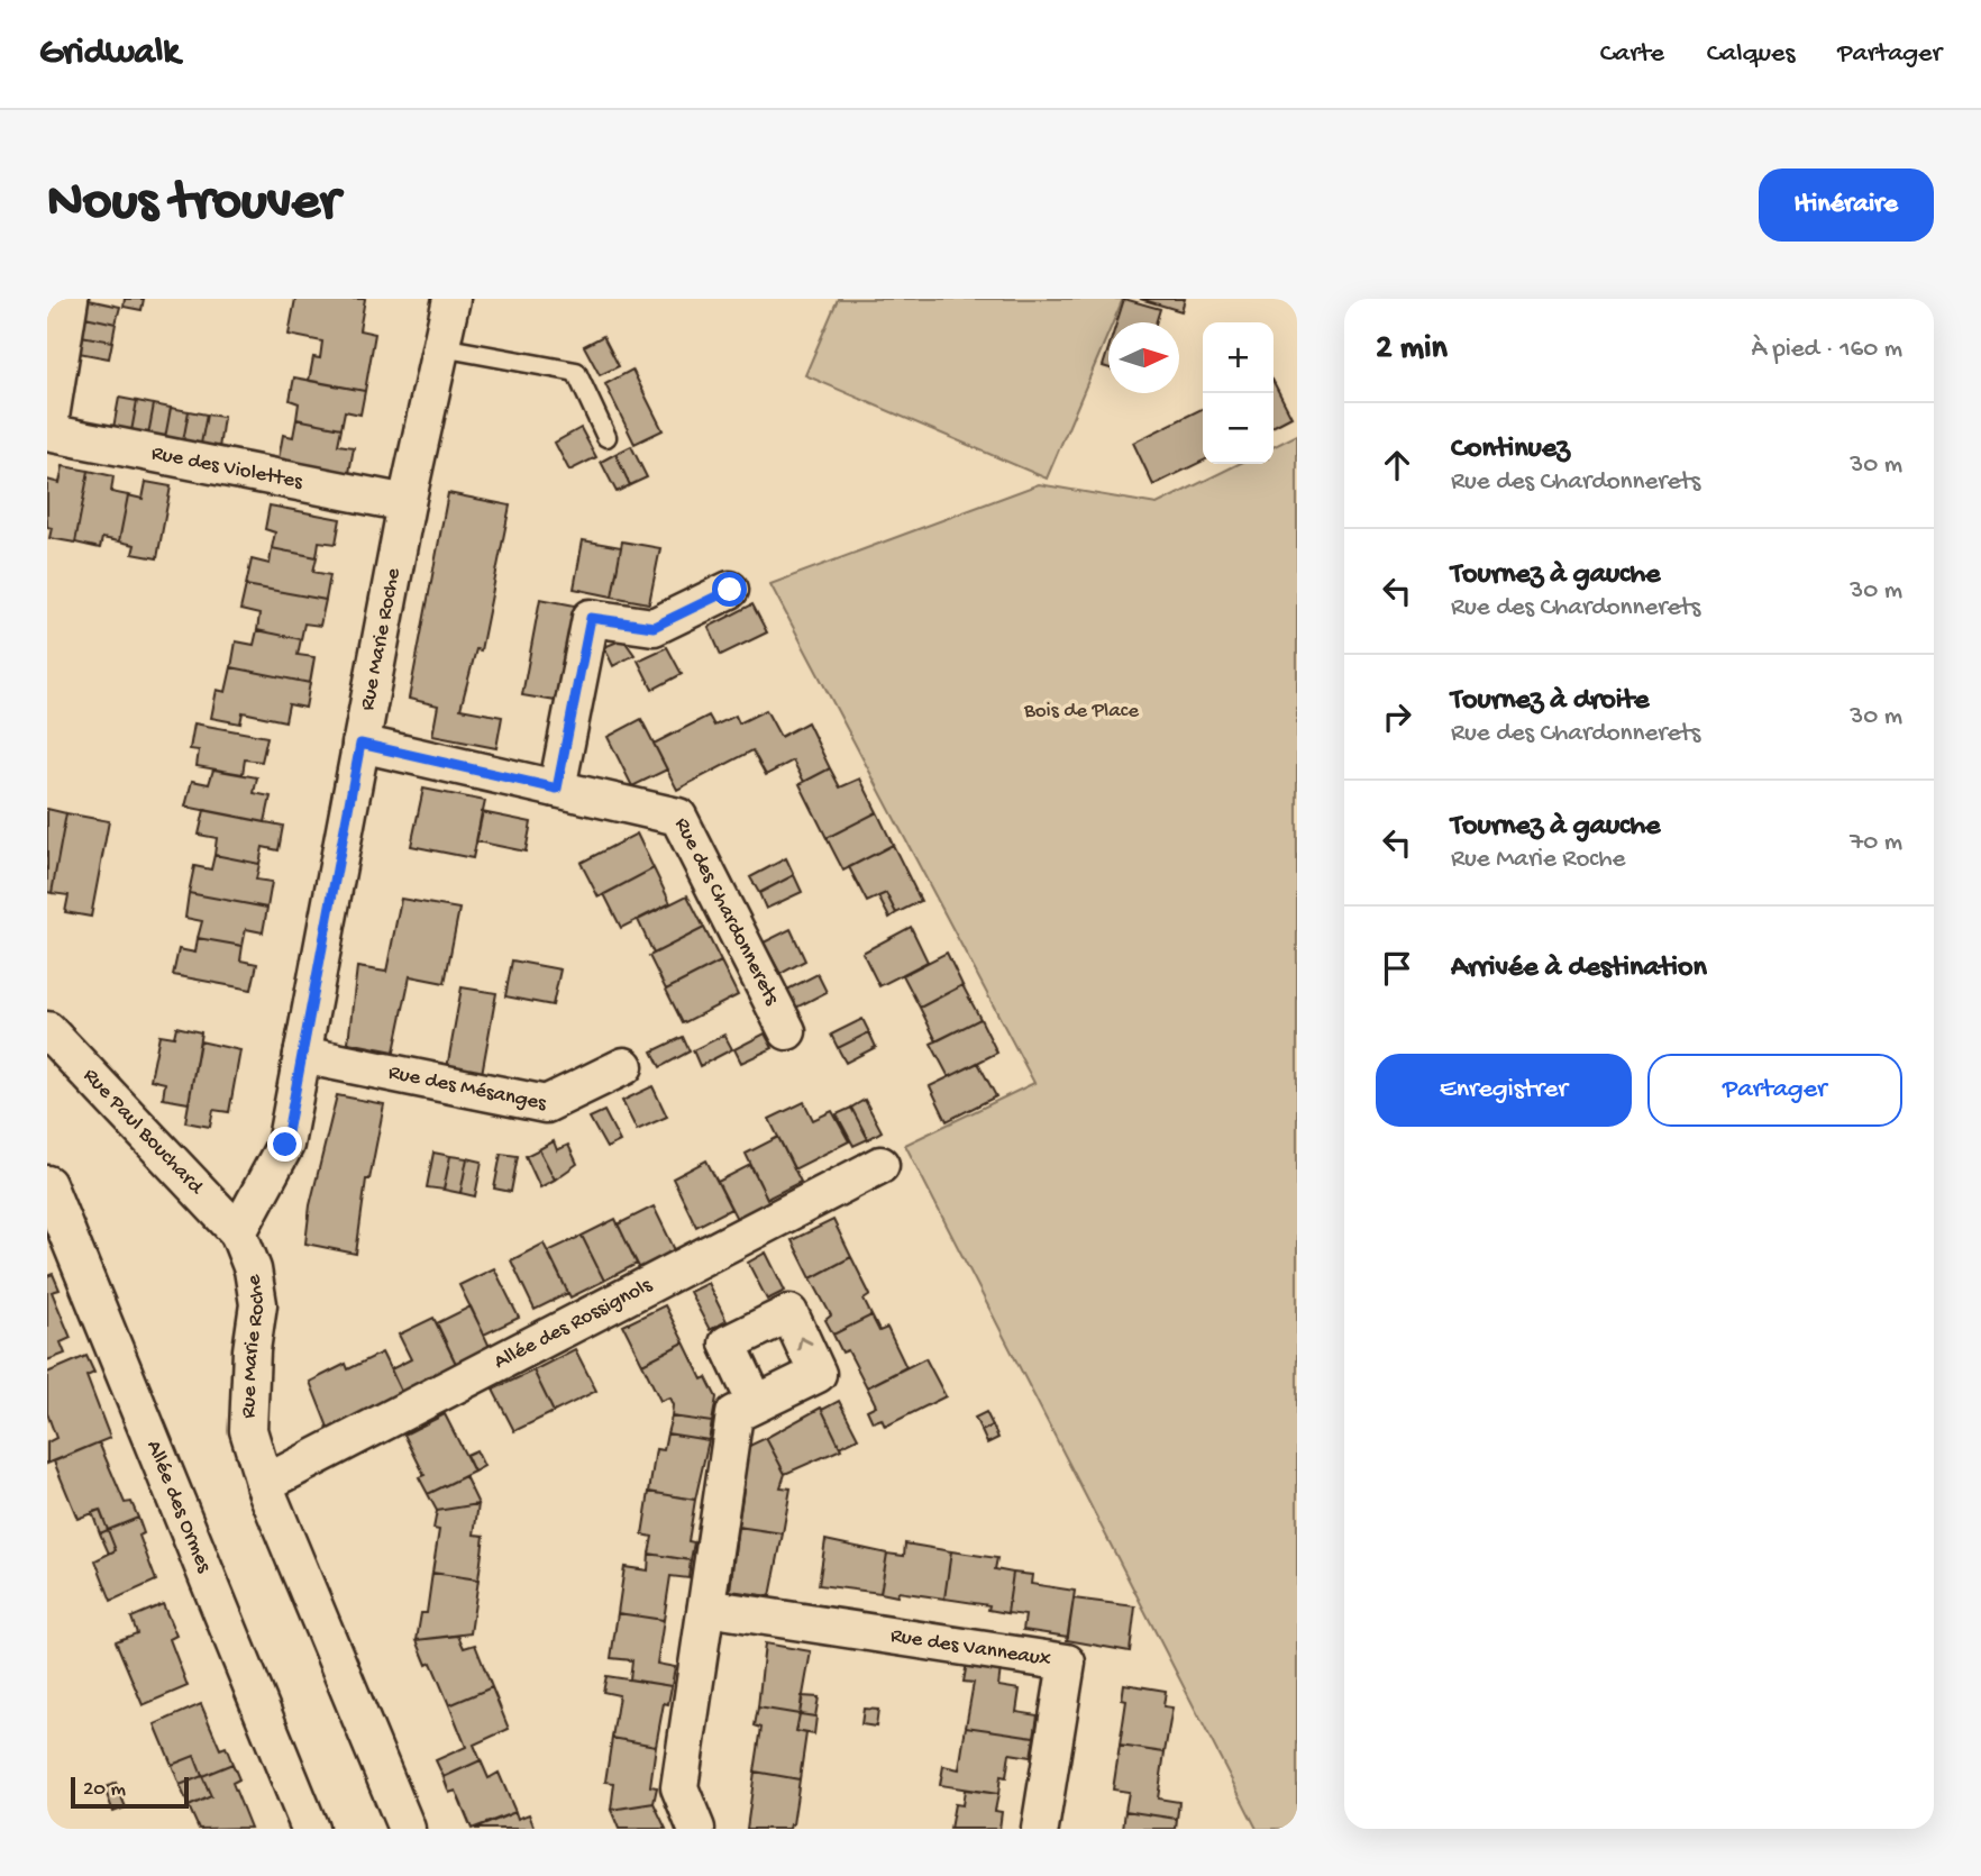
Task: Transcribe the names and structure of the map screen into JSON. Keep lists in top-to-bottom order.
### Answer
{
  "streets": {
    "street": [
      "Rue des Violettes",
      "Rue Marie Roche",
      "Rue des Chardonnerets",
      "Rue des Mésanges",
      "Rue Paul Bouchard",
      "Allée des Rossignols",
      "Allée des Ormes",
      "Rue des Vanneaux"
    ]
  },
  "crossings": [
    ["Rue des Violettes", "Rue Marie Roche"],
    ["Rue Marie Roche", "Rue des Chardonnerets"],
    ["Rue Marie Roche", "Rue des Mésanges"],
    ["Rue Marie Roche", "Rue Paul Bouchard"],
    ["Rue Marie Roche", "Allée des Rossignols"]
  ],
  "parks": ["Bois de Place"],
  "scale_bar": "20 m",
  "north": "right",
  "page": {
    "header": "Gridwalk",
    "nav": ["Carte", "Calques", "Partager"],
    "buttons": [
      "Itinéraire",
      ["Enregistrer", "Partager"]
    ],
    "title": "Nous trouver",
    "heading": ["2 min", "À pied · 160 m"],
    "map_buttons": ["+", "−"],
    "list": [
      ["Continuez", "Rue des Chardonnerets", "30 m"],
      ["Tournez à gauche", "Rue des Chardonnerets", "30 m"],
      ["Tournez à droite", "Rue des Chardonnerets", "30 m"],
      ["Tournez à gauche", "Rue Marie Roche", "70 m"],
      "Arrivée à destination"
    ],
    "scale": "20 m"
  }
}
